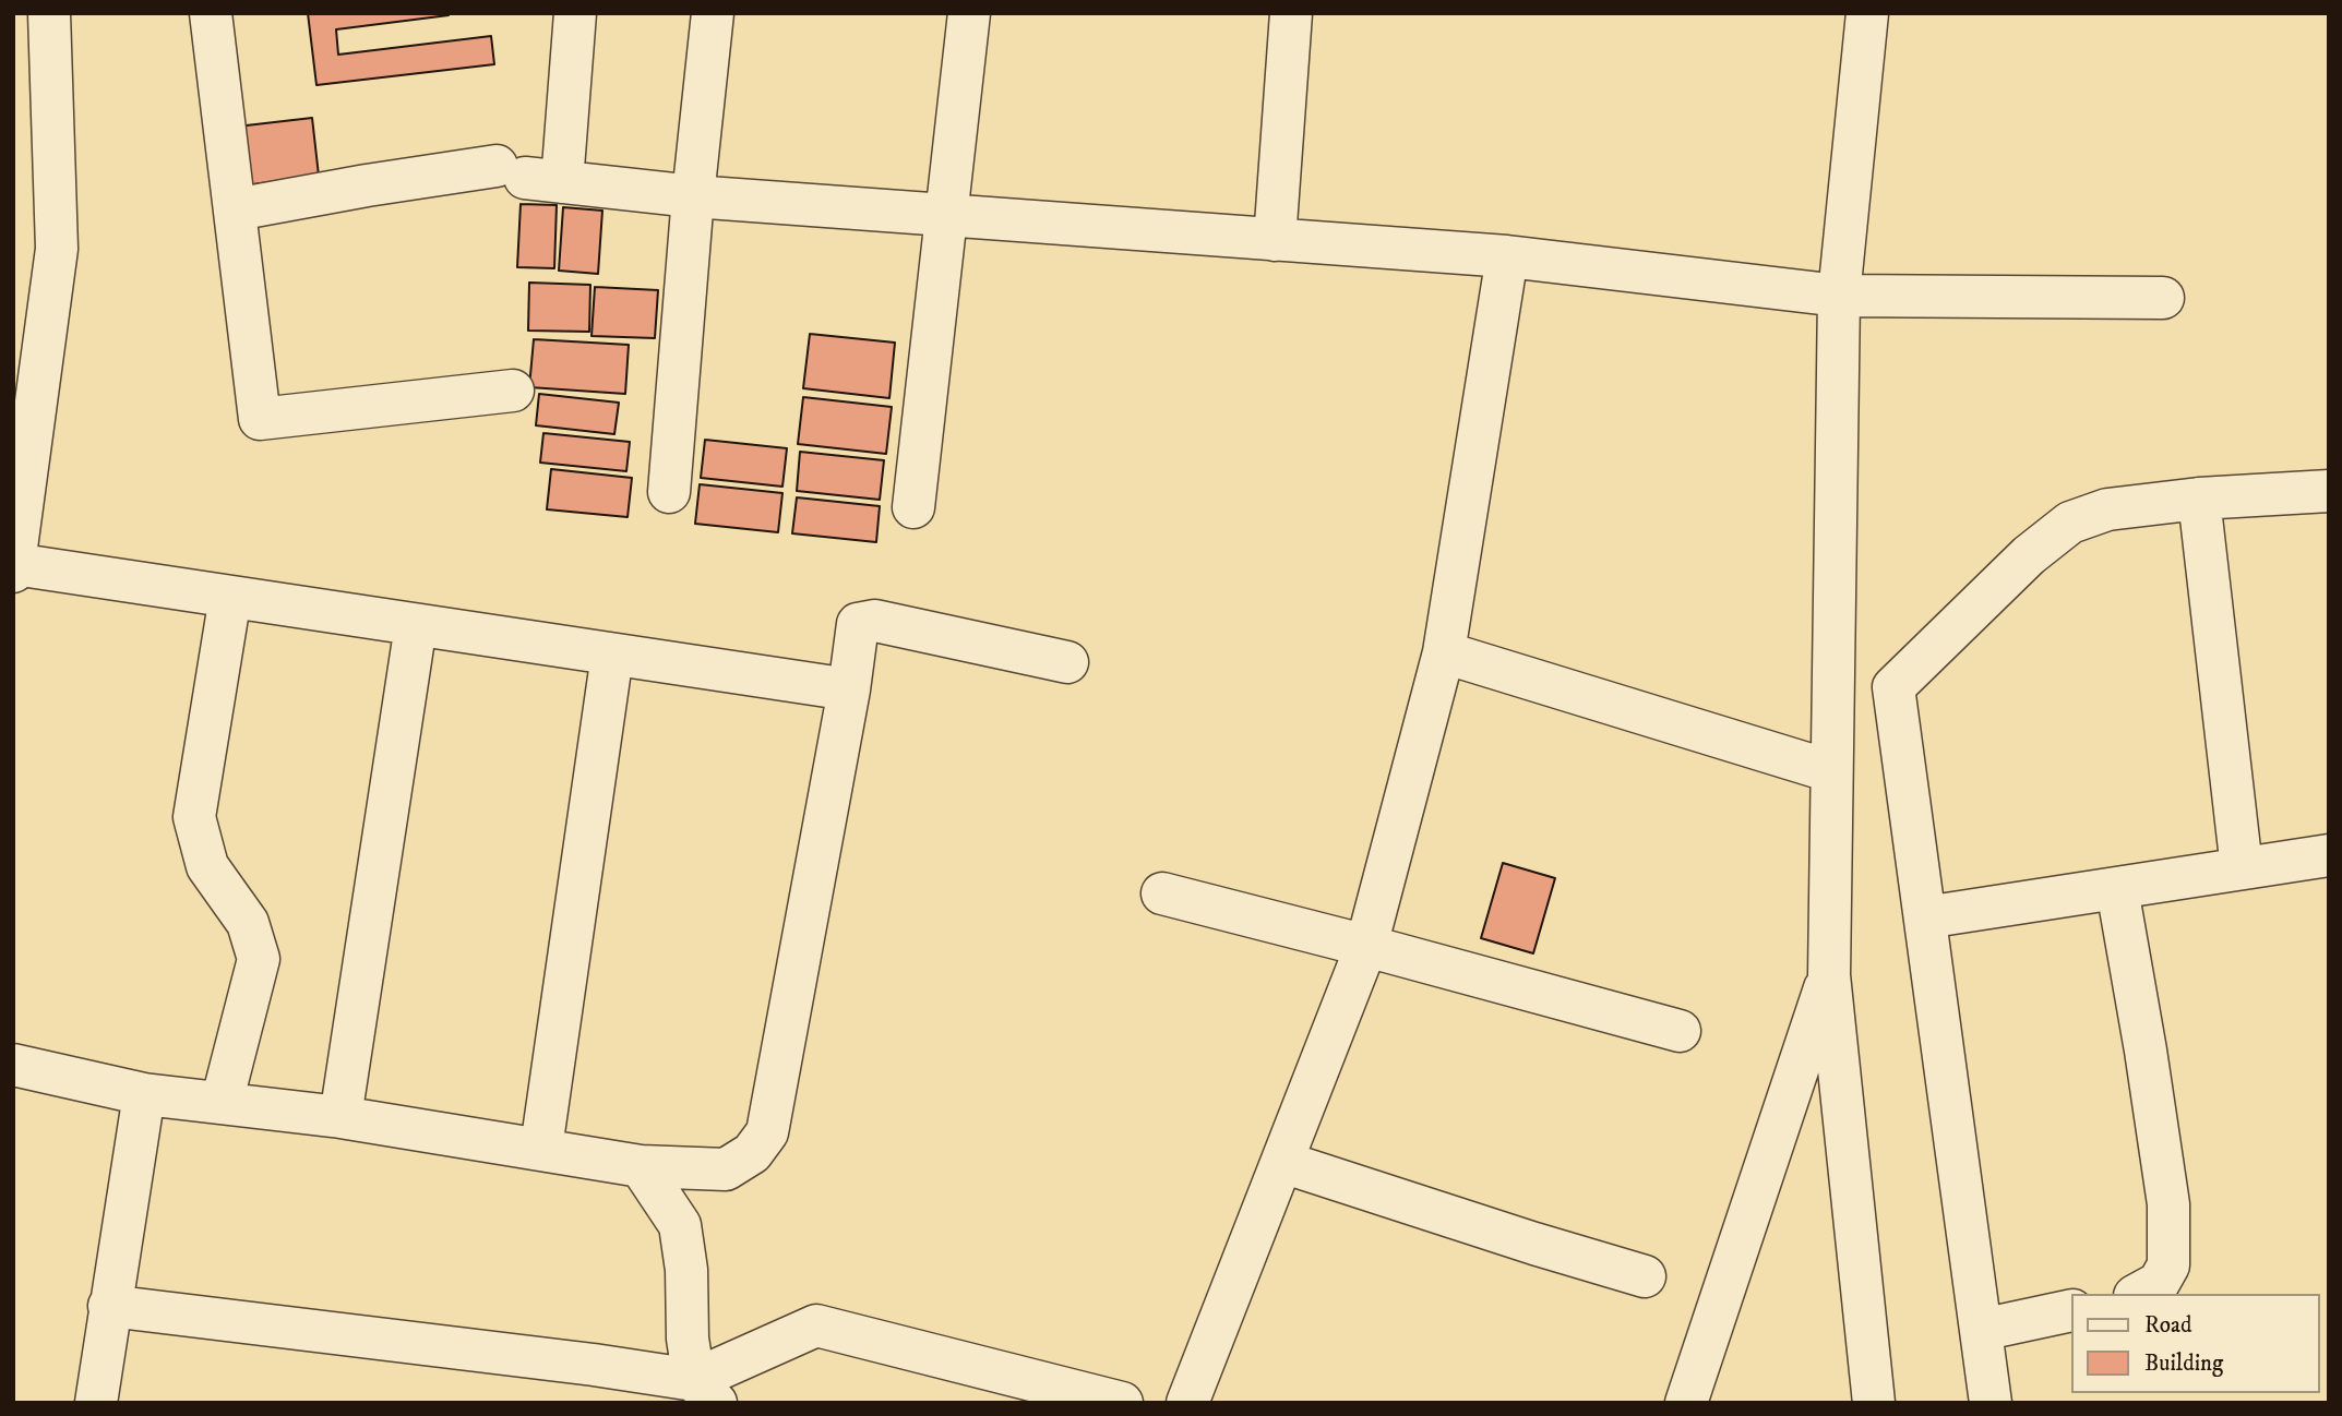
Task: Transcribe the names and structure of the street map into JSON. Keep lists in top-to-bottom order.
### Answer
{
  "legend": ["Road", "Building"]
}
